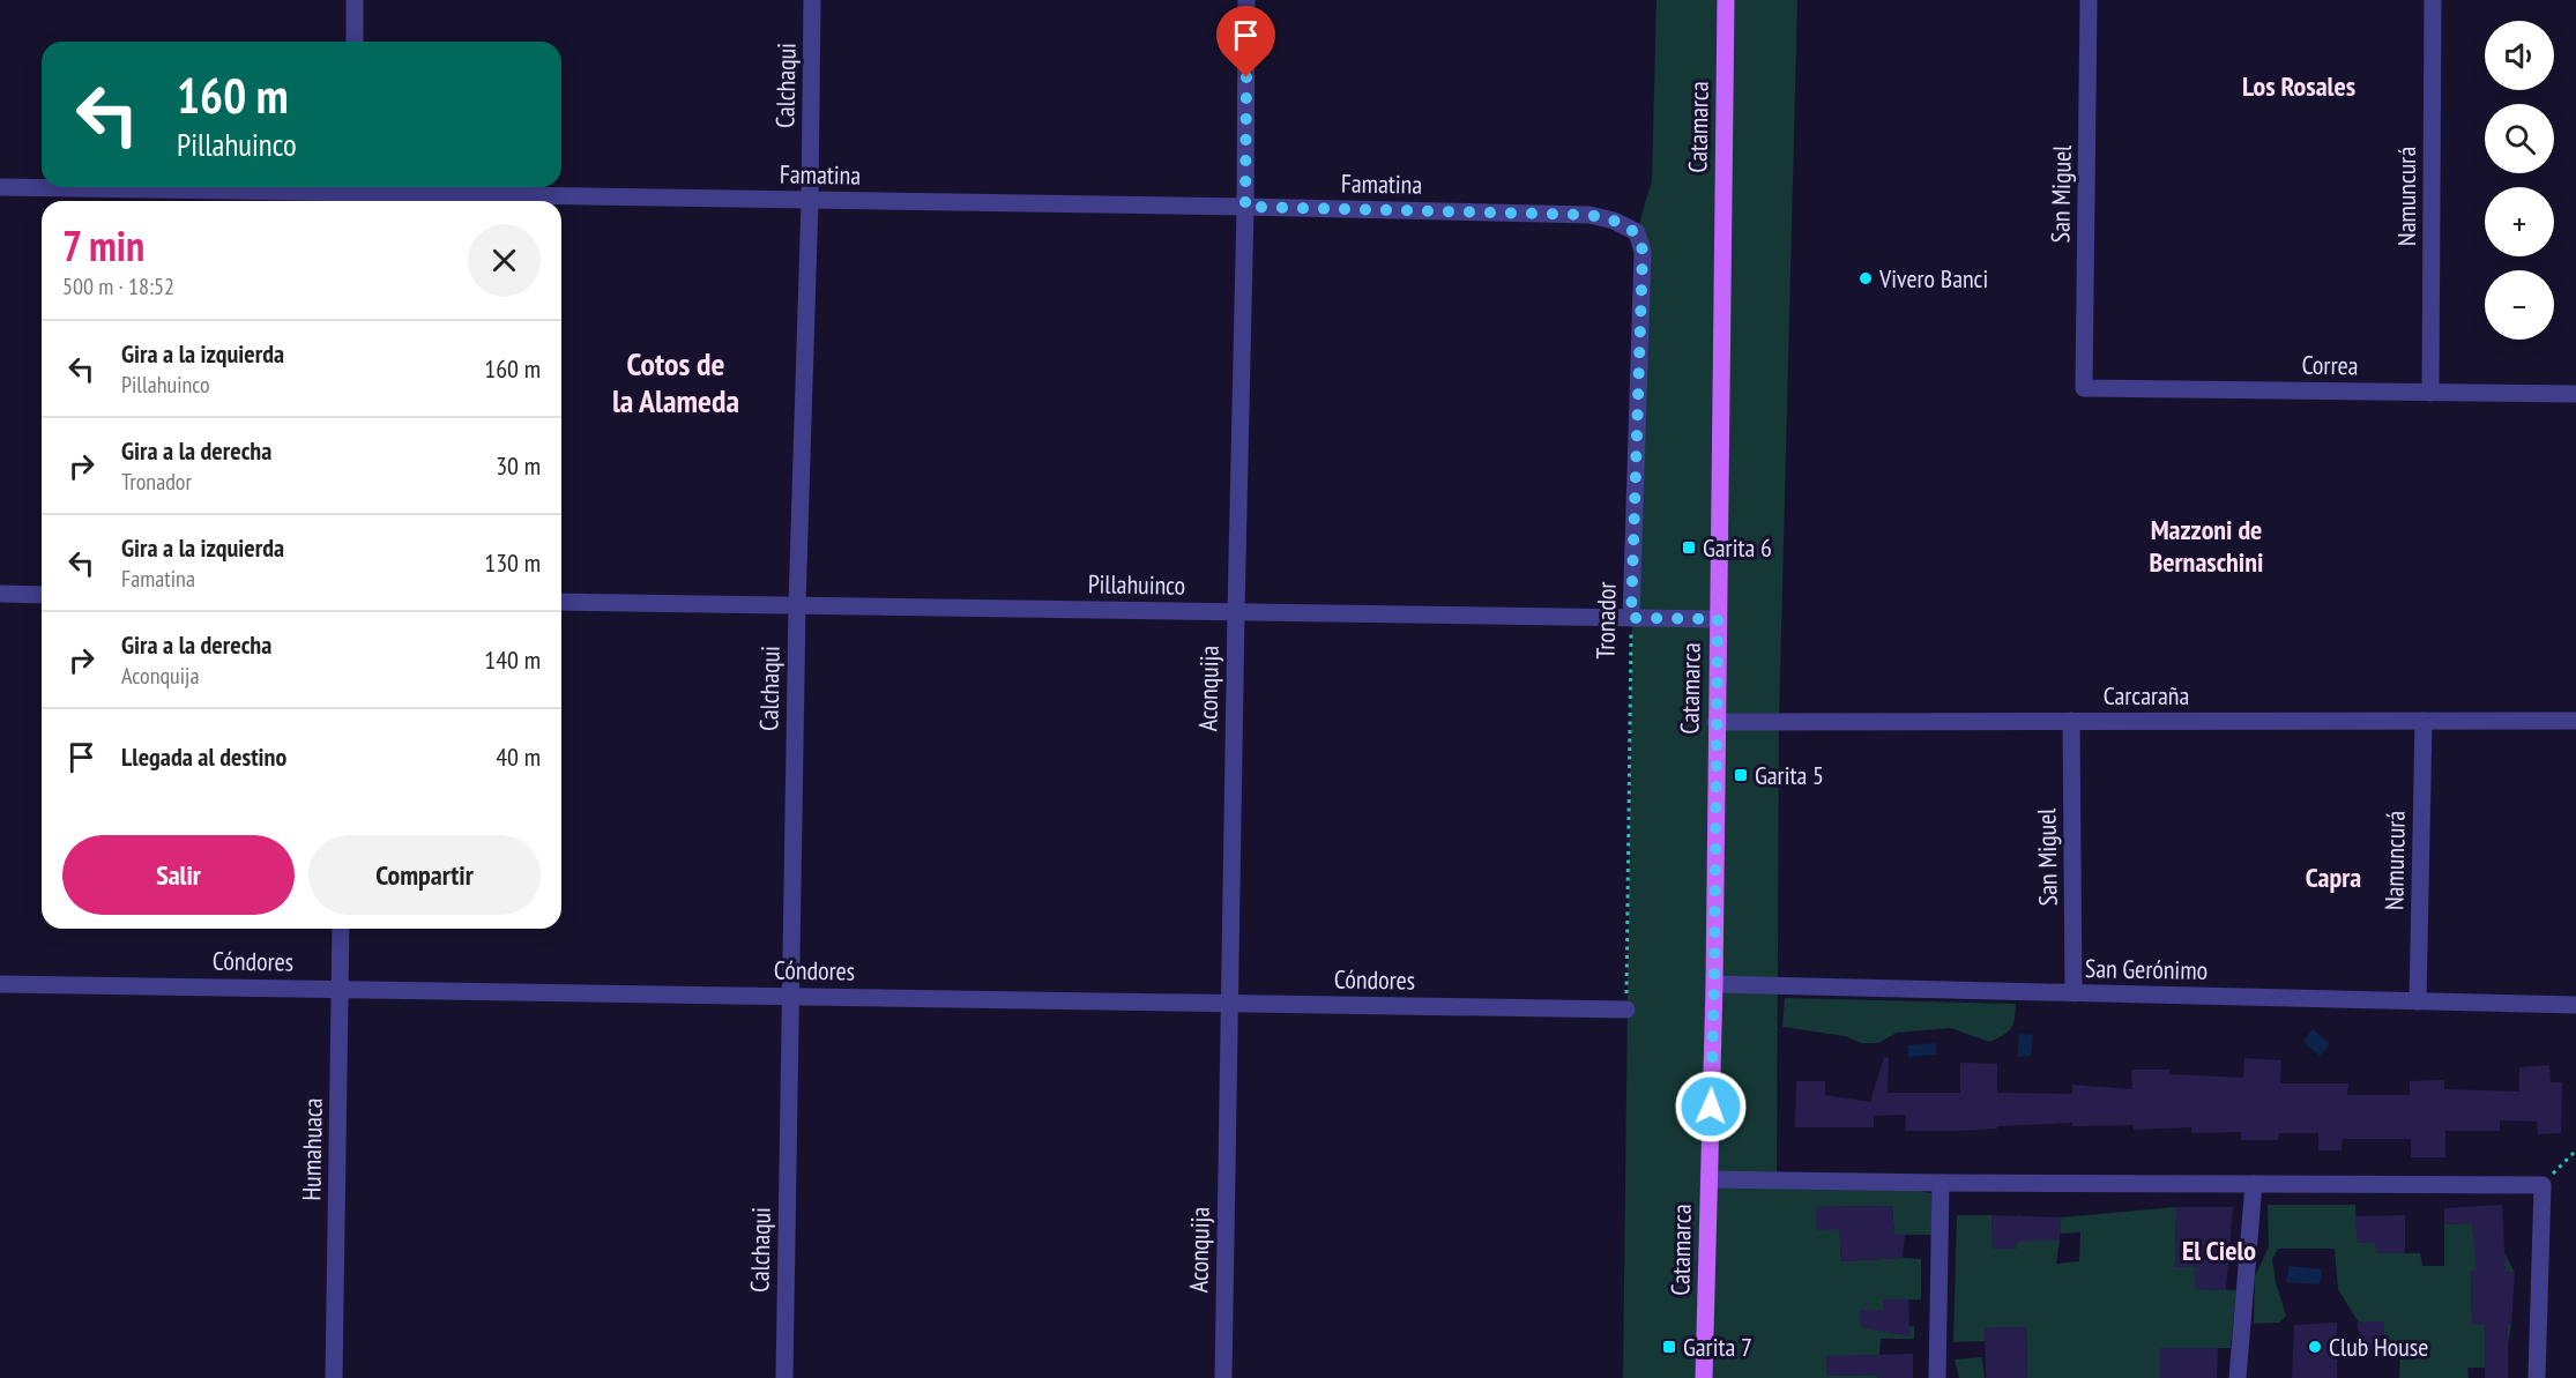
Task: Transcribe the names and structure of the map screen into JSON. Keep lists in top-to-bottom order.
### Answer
{
  "streets": {
    "main road": ["Catamarca"],
    "street": [
      "Calchaqui",
      "Famatina",
      "San Miguel",
      "Namuncurá",
      "Correa",
      "Pillahuinco",
      "Tronador",
      "Aconquija",
      "Carcaraña",
      "Cóndores",
      "San Gerónimo",
      "Humahuaca"
    ]
  },
  "crossings": [
    ["Calchaqui", "Famatina"],
    ["Calchaqui", "Pillahuinco"],
    ["Calchaqui", "Cóndores"],
    ["Catamarca", "Pillahuinco"],
    ["Catamarca", "Carcaraña"],
    ["Catamarca", "San Gerónimo"],
    ["Famatina", "Tronador"],
    ["Famatina", "Aconquija"],
    ["San Miguel", "Correa"],
    ["San Miguel", "Carcaraña"],
    ["San Miguel", "San Gerónimo"],
    ["Namuncurá", "Correa"],
    ["Namuncurá", "Carcaraña"],
    ["Namuncurá", "San Gerónimo"],
    ["Pillahuinco", "Tronador"],
    ["Pillahuinco", "Aconquija"],
    ["Tronador", "Cóndores"],
    ["Aconquija", "Cóndores"],
    ["Cóndores", "Humahuaca"]
  ],
  "districts": [
    "Los Rosales",
    "Cotos de la Alameda",
    "Mazzoni de Bernaschini",
    "Capra",
    "El Cielo"
  ],
  "places": {
    "other": ["Vivero Banci", "Club House"],
    "transit": ["Garita 6", "Garita 5", "Garita 7"]
  },
  "page": {
    "map_buttons": ["+", "−"],
    "turn": ["160 m", "Pillahuinco"],
    "heading": ["7 min", "500 m · 18:52"],
    "list": [
      {
        "name": "Gira a la izquierda",
        "note": "Pillahuinco",
        "value": "160 m"
      },
      {
        "name": "Gira a la derecha",
        "note": "Tronador",
        "value": "30 m"
      },
      {
        "name": "Gira a la izquierda",
        "note": "Famatina",
        "value": "130 m"
      },
      {
        "name": "Gira a la derecha",
        "note": "Aconquija",
        "value": "140 m"
      },
      {
        "name": "Llegada al destino",
        "value": "40 m"
      }
    ],
    "buttons": ["Salir", "Compartir"]
  }
}
